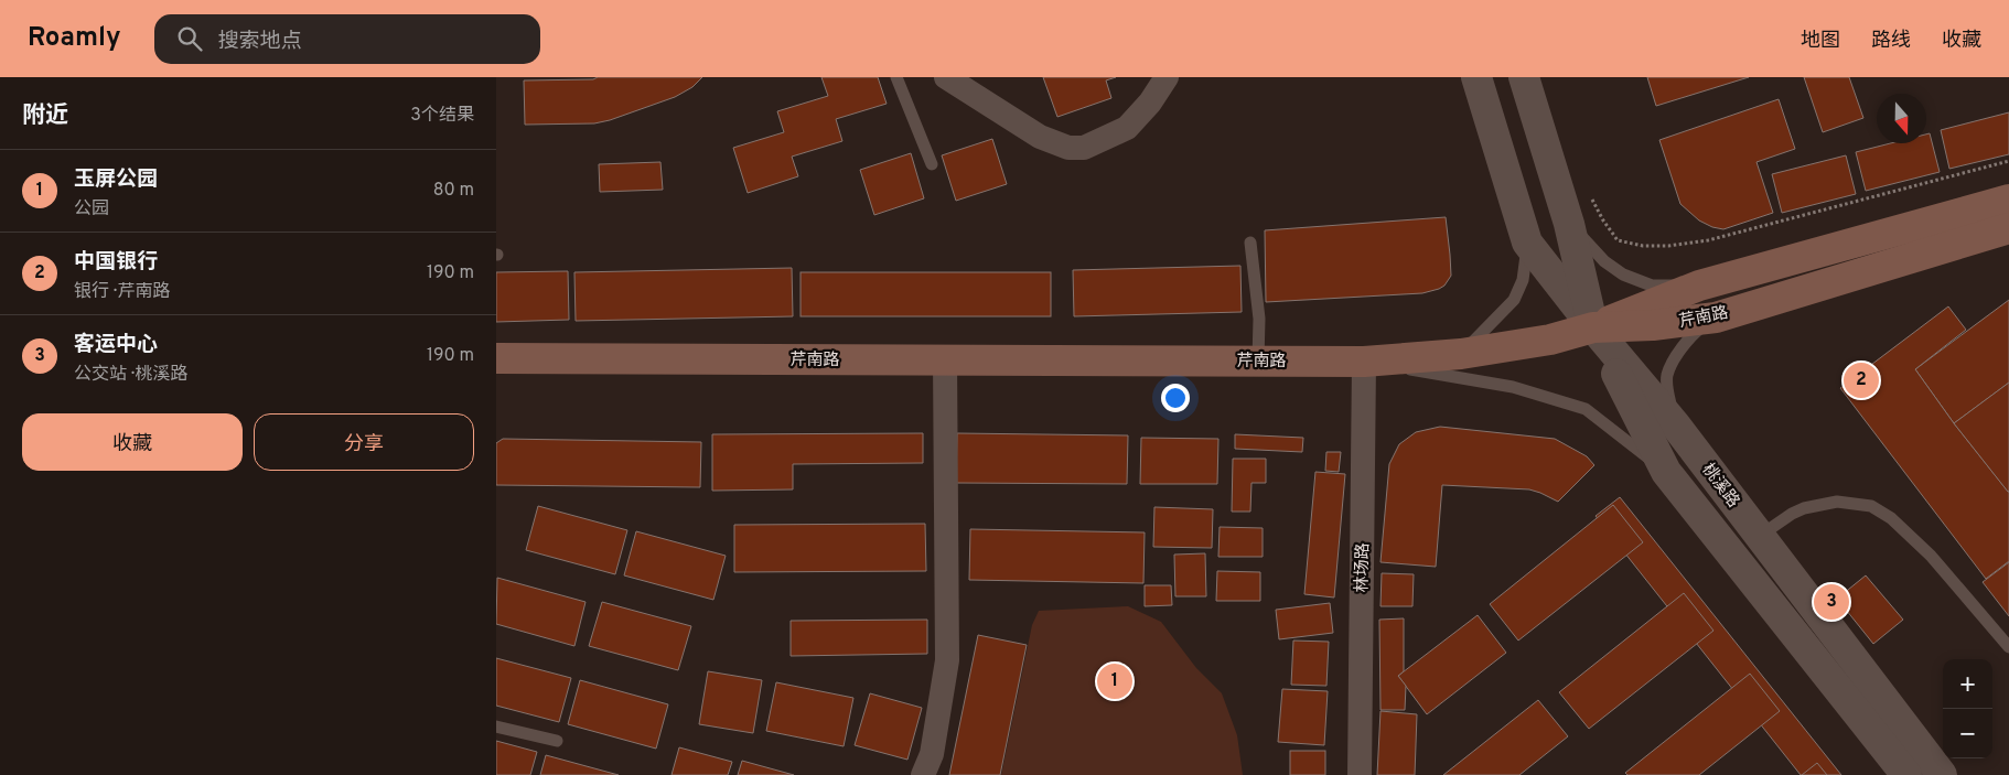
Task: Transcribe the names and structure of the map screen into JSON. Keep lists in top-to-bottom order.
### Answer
{
  "streets": {
    "main road": ["芹南路"],
    "street": ["桃溪路", "林场路"]
  },
  "crossings": [
    ["芹南路", "桃溪路"],
    ["芹南路", "林场路"],
    ["桃溪路", "林场路"]
  ],
  "north": "bottom",
  "page": {
    "header": "Roamly",
    "search": "搜索地点",
    "nav": ["地图", "路线", "收藏"],
    "heading": ["附近", "3个结果"],
    "list": [
      {
        "mark": "1",
        "name": "玉屏公园",
        "note": "公园",
        "value": "80 m"
      },
      {
        "mark": "2",
        "name": "中国银行",
        "note": "银行 · 芹南路",
        "value": "190 m"
      },
      {
        "mark": "3",
        "name": "客运中心",
        "note": "公交站 · 桃溪路",
        "value": "190 m"
      }
    ],
    "pins": ["2", "3", "1"],
    "buttons": ["收藏", "分享"],
    "map_buttons": ["+", "−"]
  }
}
